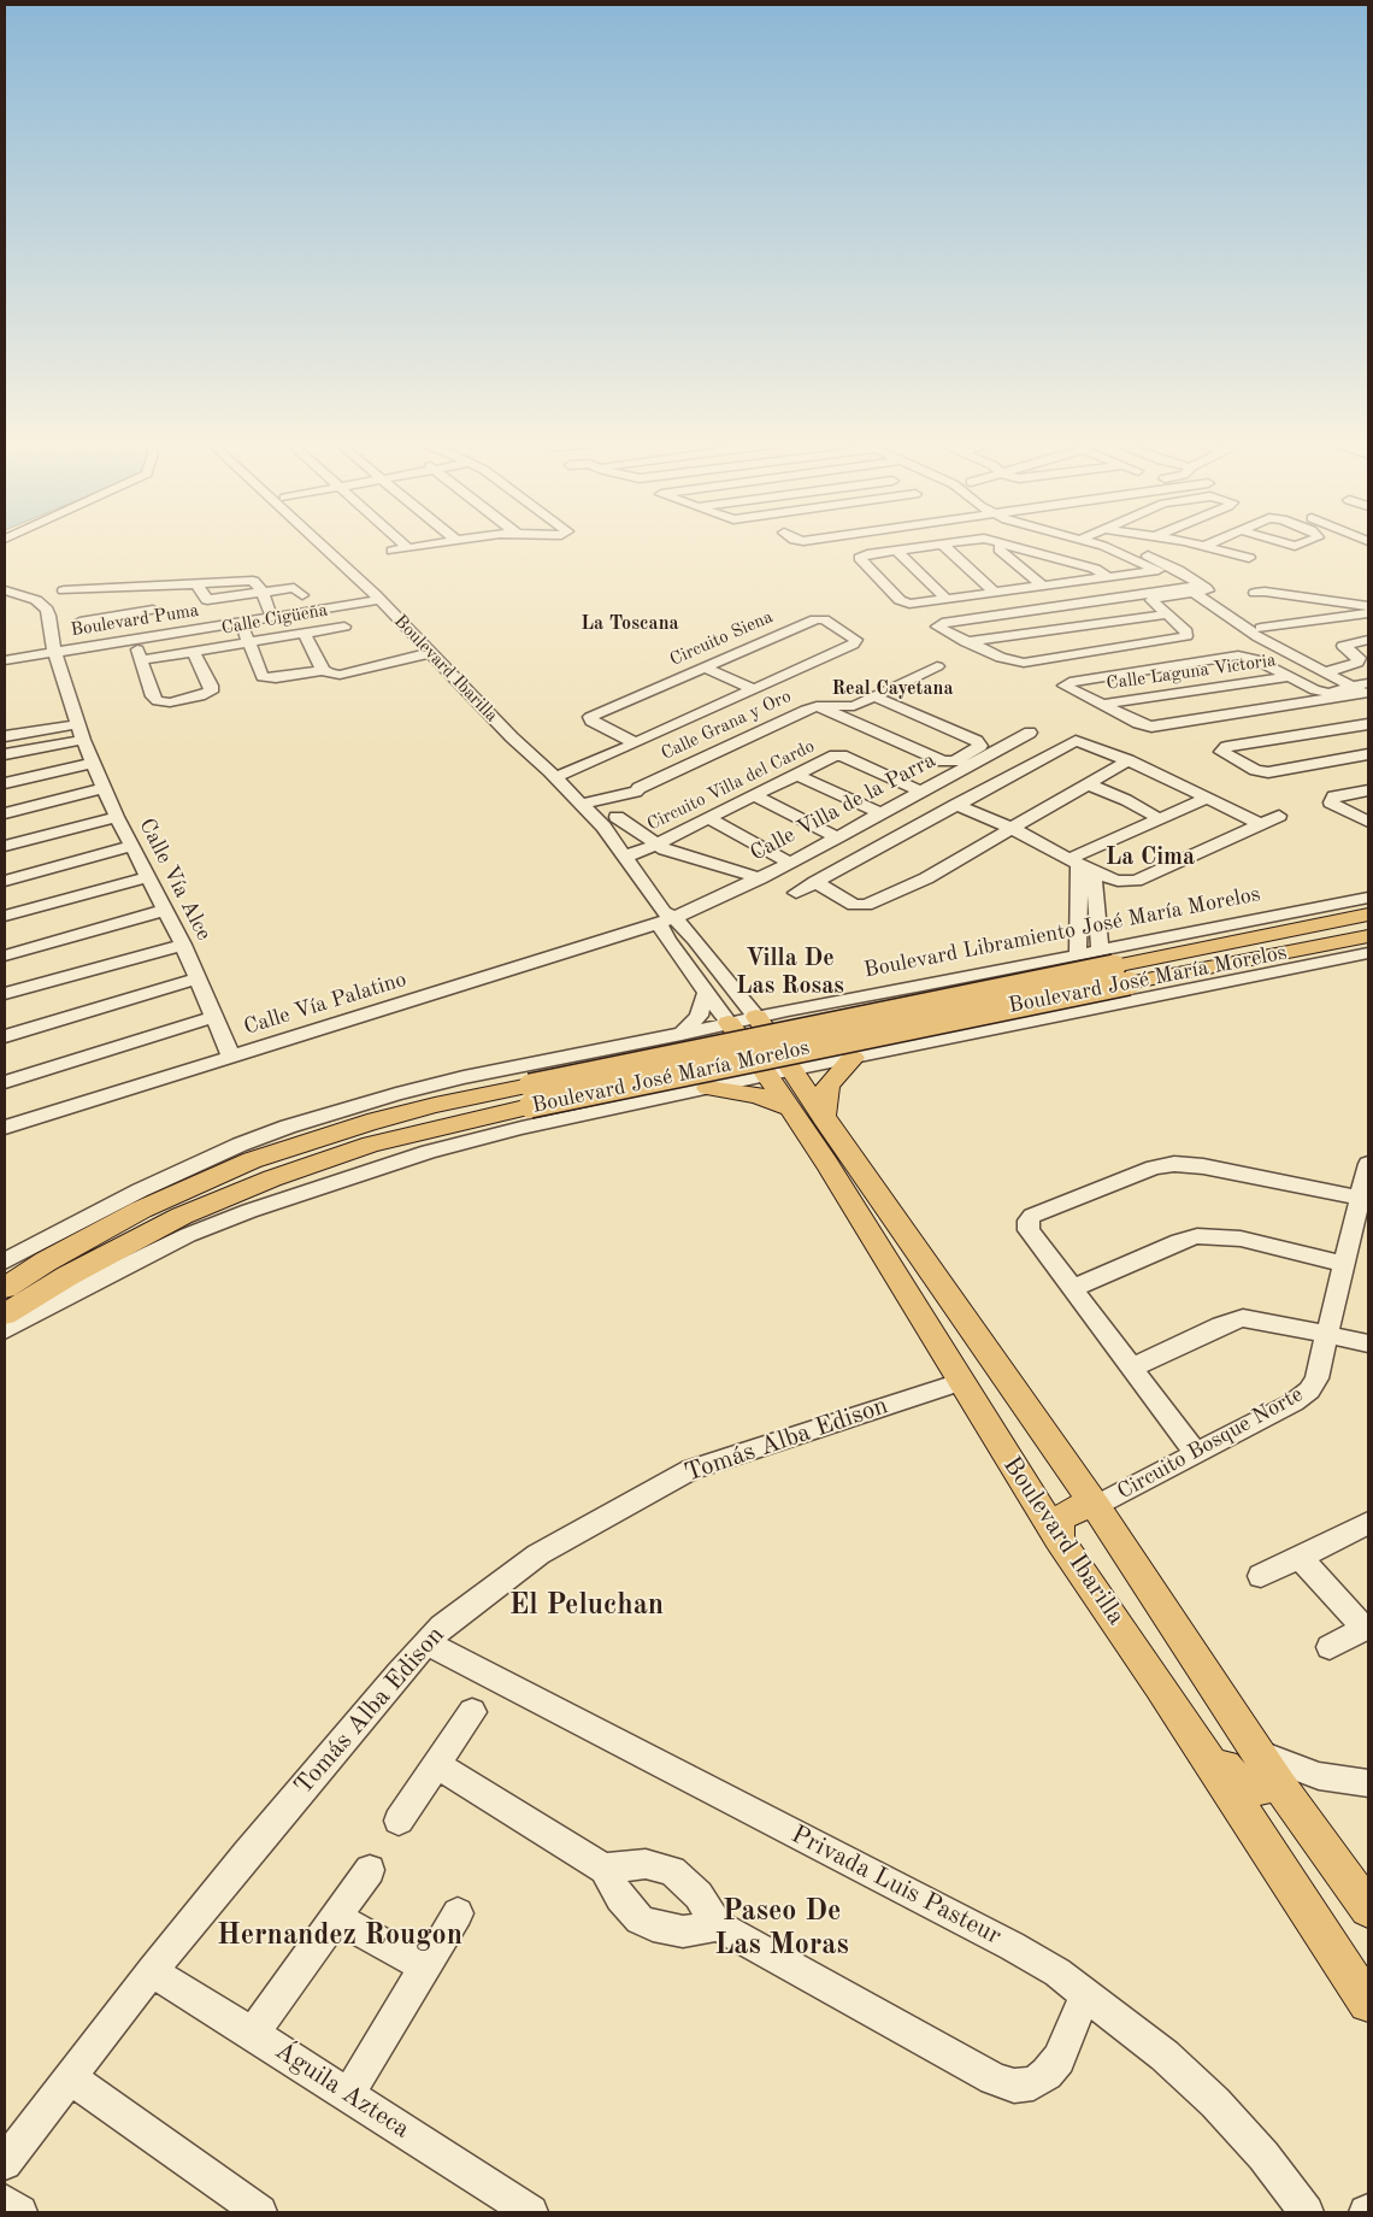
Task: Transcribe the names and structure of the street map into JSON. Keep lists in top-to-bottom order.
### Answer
{
  "streets": {
    "main road": ["Boulevard Ibarilla", "Boulevard José María Morelos"],
    "street": [
      "Calle Cigüeña",
      "Boulevard Puma",
      "Circuito Siena",
      "Calle Laguna Victoria",
      "Calle Grana y Oro",
      "Circuito Villa del Cardo",
      "Calle Villa de la Parra",
      "Calle Vía Alce",
      "Boulevard Libramiento José María Morelos",
      "Calle Vía Palatino",
      "Tomás Alba Edison",
      "Circuito Bosque Norte",
      "Privada Luis Pasteur",
      "Águila Azteca"
    ]
  },
  "crossings": [
    ["Boulevard Puma", "Boulevard Ibarilla"],
    ["Boulevard Puma", "Calle Vía Alce"],
    ["Circuito Siena", "Boulevard Ibarilla"],
    ["Boulevard Ibarilla", "Boulevard Libramiento José María Morelos"],
    ["Boulevard Ibarilla", "Boulevard José María Morelos"],
    ["Boulevard Ibarilla", "Tomás Alba Edison"],
    ["Boulevard Ibarilla", "Circuito Bosque Norte"],
    ["Circuito Villa del Cardo", "Calle Villa de la Parra"],
    ["Calle Villa de la Parra", "Calle Vía Palatino"],
    ["Calle Vía Alce", "Calle Vía Palatino"],
    ["Boulevard Libramiento José María Morelos", "Boulevard José María Morelos"],
    ["Tomás Alba Edison", "Privada Luis Pasteur"],
    ["Tomás Alba Edison", "Águila Azteca"]
  ],
  "districts": [
    "La Toscana",
    "Real Cayetana",
    "La Cima",
    "Villa De Las Rosas",
    "El Peluchan",
    "Paseo De Las Moras",
    "Hernandez Rougon"
  ]
}
